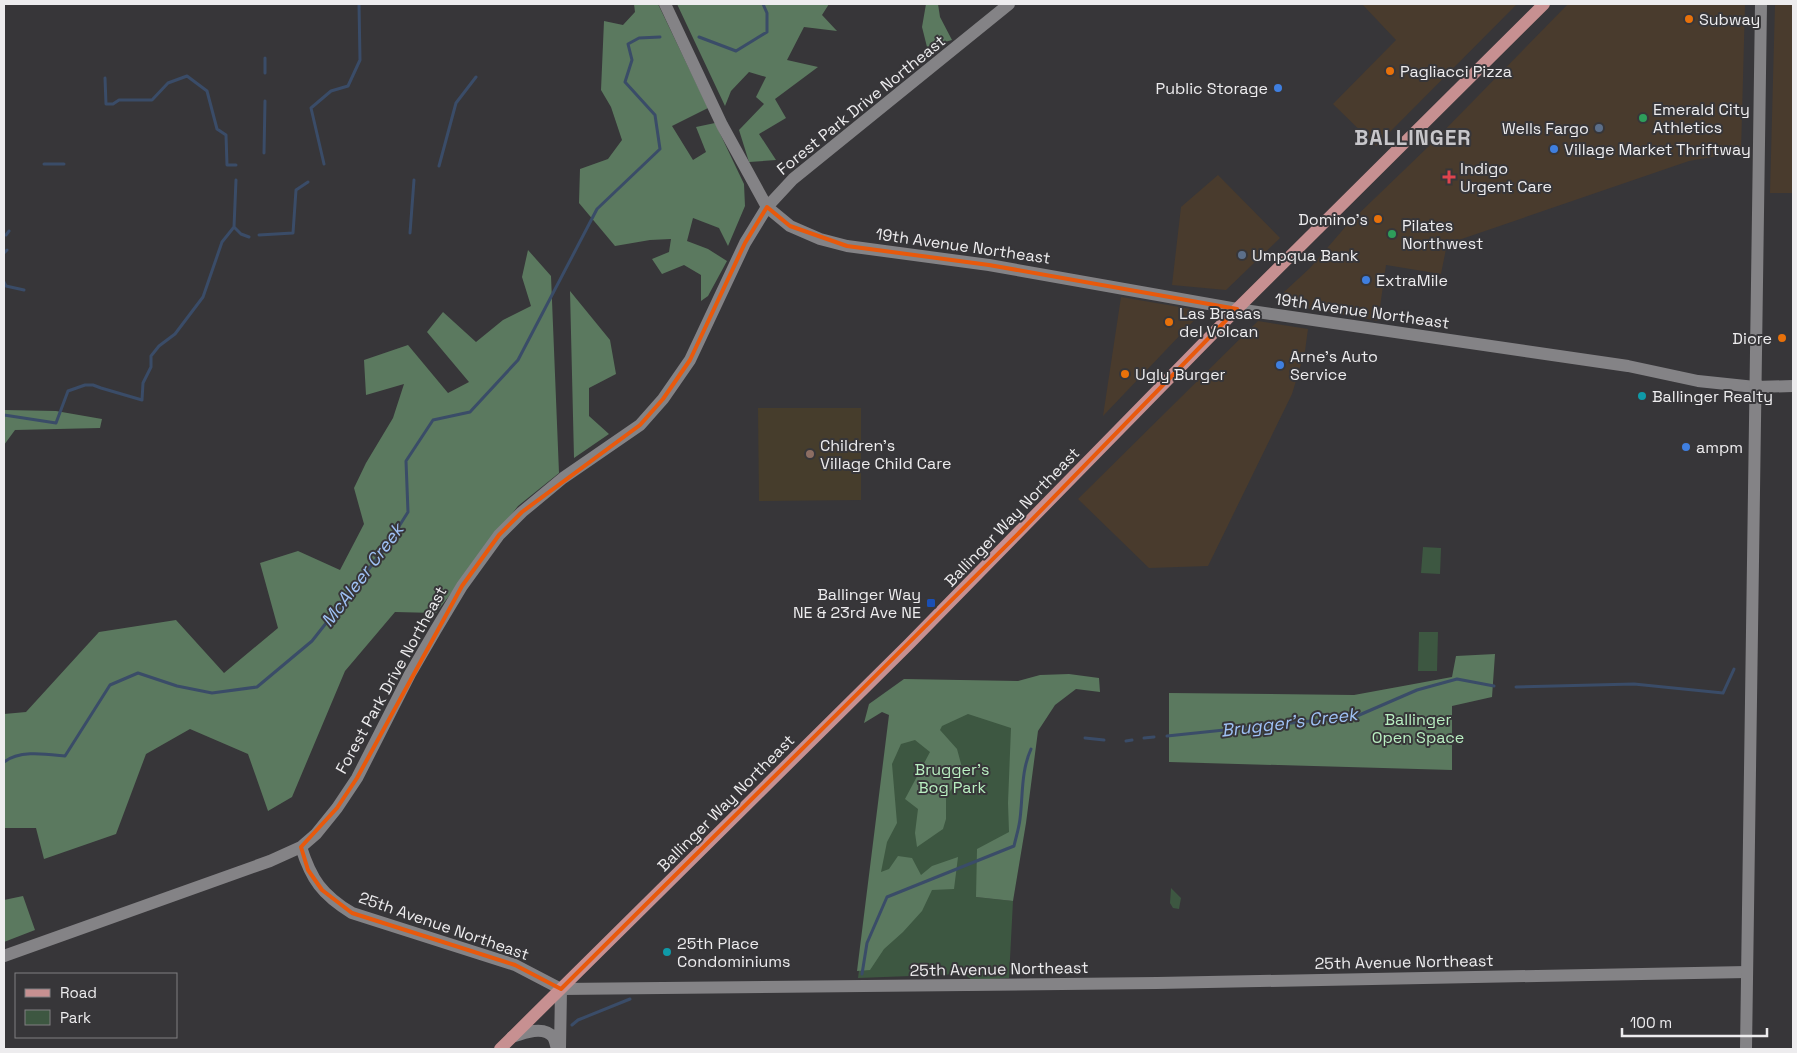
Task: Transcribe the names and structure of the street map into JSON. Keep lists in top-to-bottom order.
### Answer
{
  "streets": {
    "main road": ["Ballinger Way Northeast"],
    "street": ["Forest Park Drive Northeast", "19th Avenue Northeast", "25th Avenue Northeast"]
  },
  "crossings": [
    ["Forest Park Drive Northeast", "19th Avenue Northeast"],
    ["Forest Park Drive Northeast", "25th Avenue Northeast"],
    ["19th Avenue Northeast", "Ballinger Way Northeast"],
    ["Ballinger Way Northeast", "25th Avenue Northeast"]
  ],
  "districts": ["BALLINGER"],
  "water": ["McAleer Creek", "Brugger's Creek"],
  "parks": ["Ballinger Open Space", "Brugger's Bog Park"],
  "places": {
    "other": [
      "Subway",
      "Pagliacci Pizza",
      "Public Storage",
      "Emerald City Athletics",
      "Wells Fargo",
      "Village Market Thriftway",
      "Domino's",
      "Pilates Northwest",
      "Umpqua Bank",
      "ExtraMile",
      "Las Brasas del Volcan",
      "Diore",
      "Arne’s Auto Service",
      "Ugly Burger",
      "Ballinger Realty",
      "ampm",
      "Children's Village Child Care",
      "25th Place Condominiums"
    ],
    "health": ["Indigo Urgent Care"],
    "transit": ["Ballinger Way NE & 23rd Ave NE"]
  },
  "legend": ["Road", "Park"],
  "scale_bar": "100 m"
}
